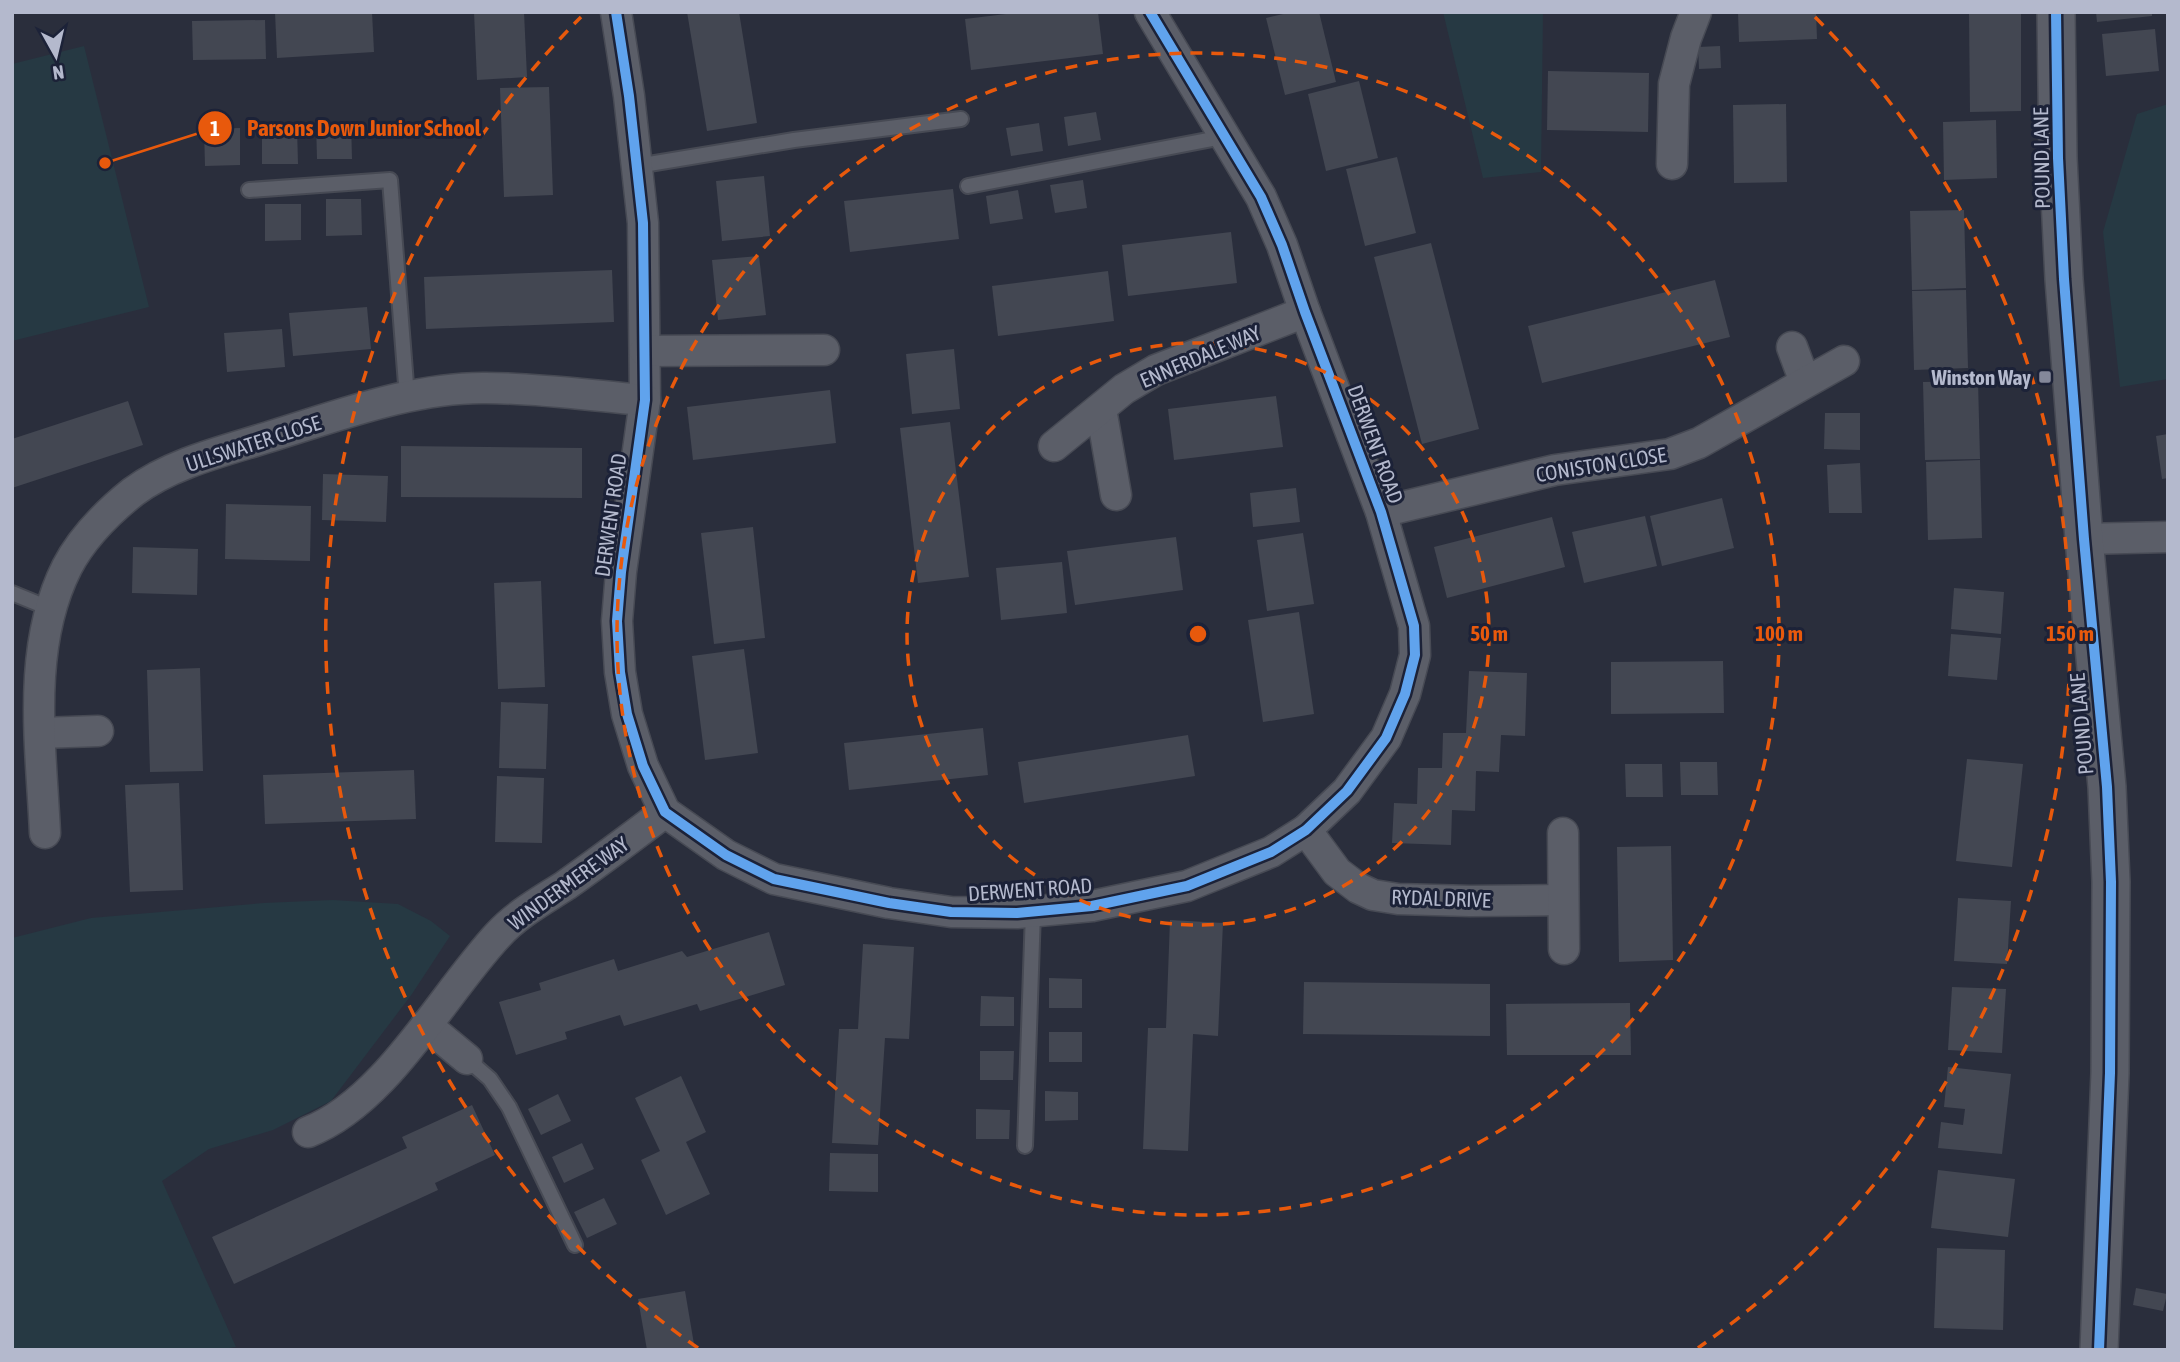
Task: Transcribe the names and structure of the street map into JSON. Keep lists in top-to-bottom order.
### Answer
{
  "streets": {
    "street": [
      "POUND LANE",
      "ENNERDALE WAY",
      "ULLSWATER CLOSE",
      "DERWENT ROAD",
      "CONISTON CLOSE",
      "WINDERMERE WAY",
      "RYDAL DRIVE"
    ]
  },
  "crossings": [
    ["ENNERDALE WAY", "DERWENT ROAD"],
    ["ULLSWATER CLOSE", "DERWENT ROAD"],
    ["DERWENT ROAD", "CONISTON CLOSE"],
    ["DERWENT ROAD", "WINDERMERE WAY"],
    ["DERWENT ROAD", "RYDAL DRIVE"]
  ],
  "places": {
    "other": ["Parsons Down Junior School"],
    "transit": ["Winston Way"]
  },
  "north": "bottom",
  "rings": ["50 m", "100 m", "150 m"]
}
